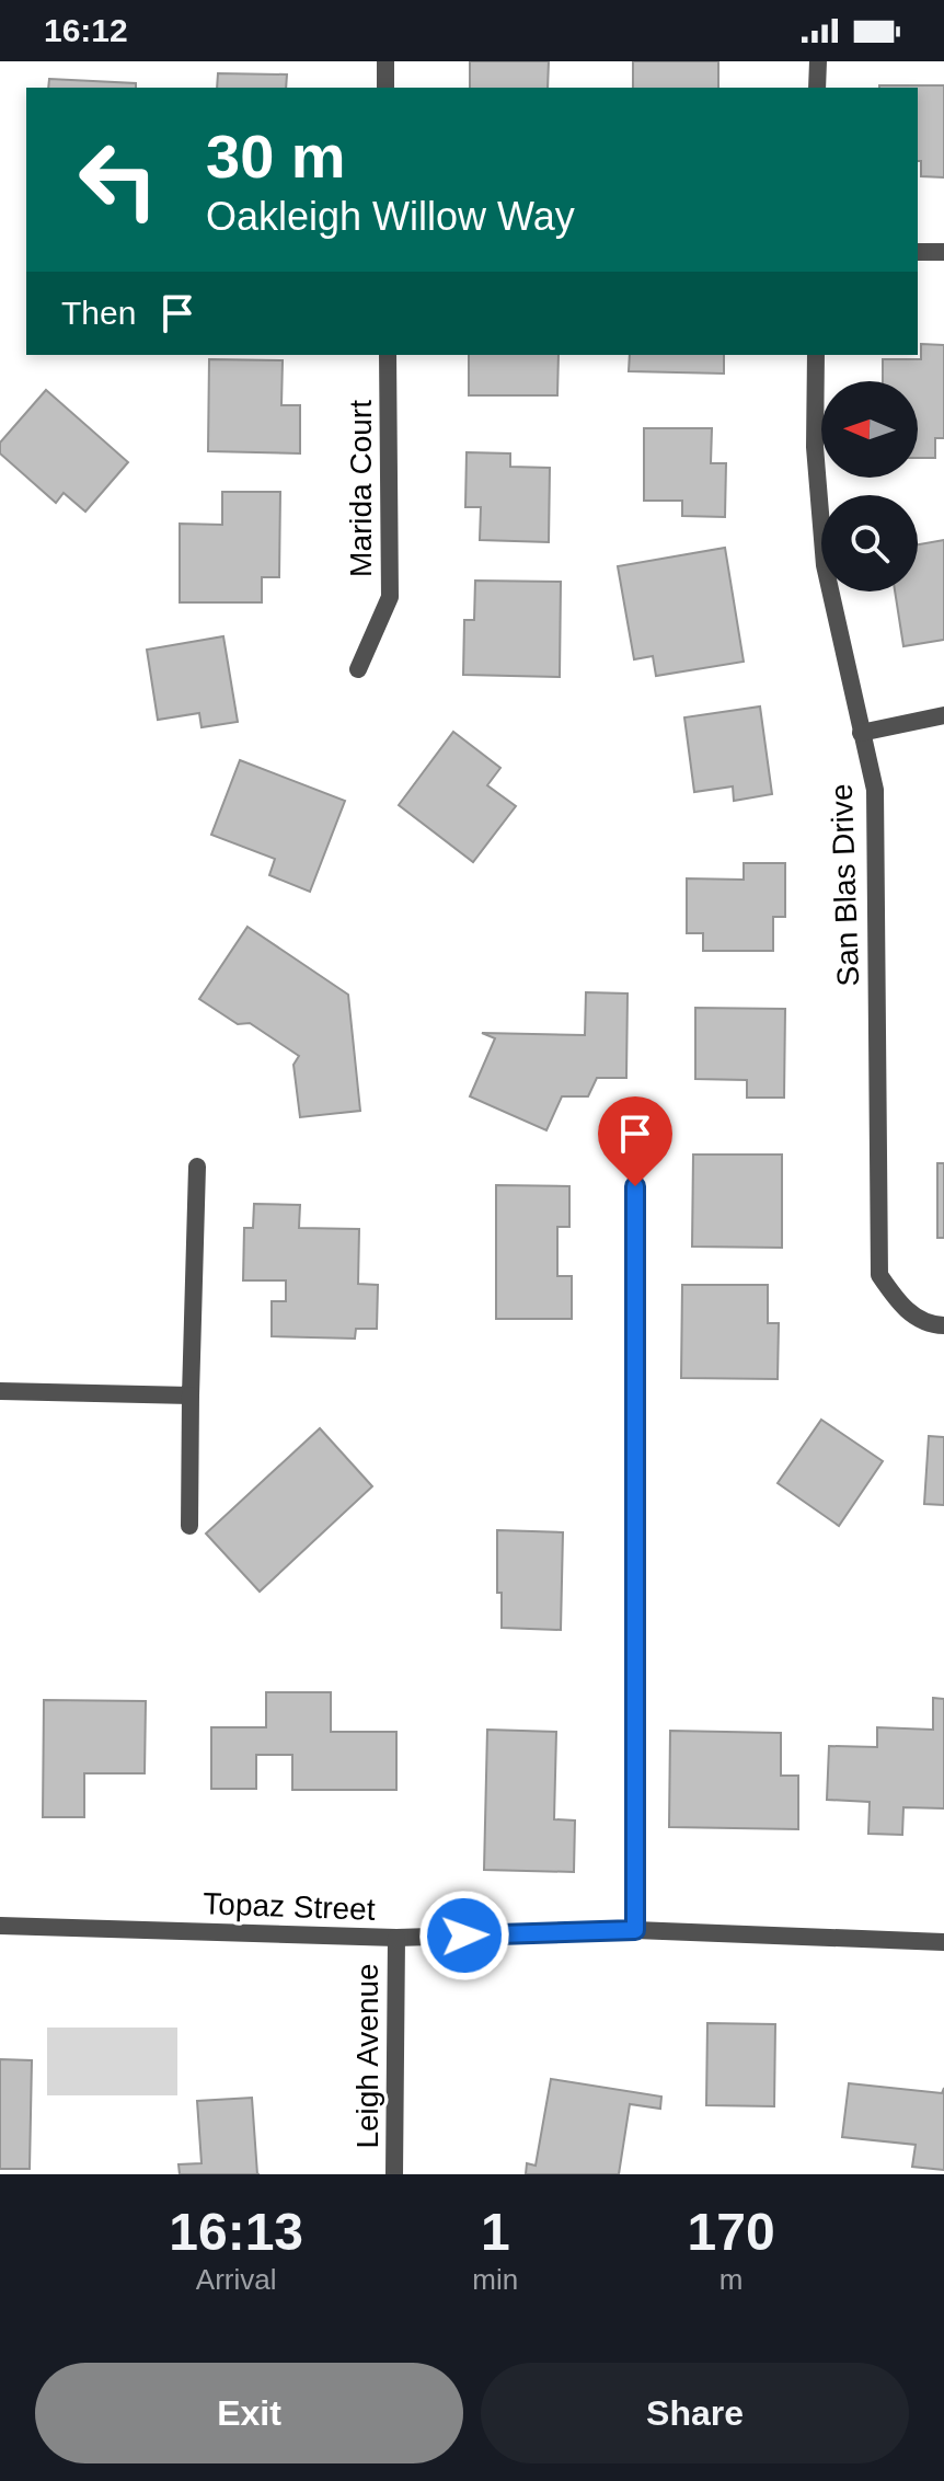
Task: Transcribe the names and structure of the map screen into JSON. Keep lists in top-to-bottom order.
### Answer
{
  "streets": {
    "street": [
      "Marida Court",
      "San Blas Drive",
      "Topaz Street",
      "Leigh Avenue"
    ]
  },
  "crossings": [
    ["Topaz Street", "Leigh Avenue"]
  ],
  "north": "left",
  "page": {
    "status": "16:12",
    "turn": ["30 m", "Oakleigh Willow Way"],
    "then": "Then",
    "eta": [
      "16:13",
      "Arrival",
      "1",
      "min",
      "170",
      "m"
    ],
    "buttons": ["Exit", "Share"]
  }
}
